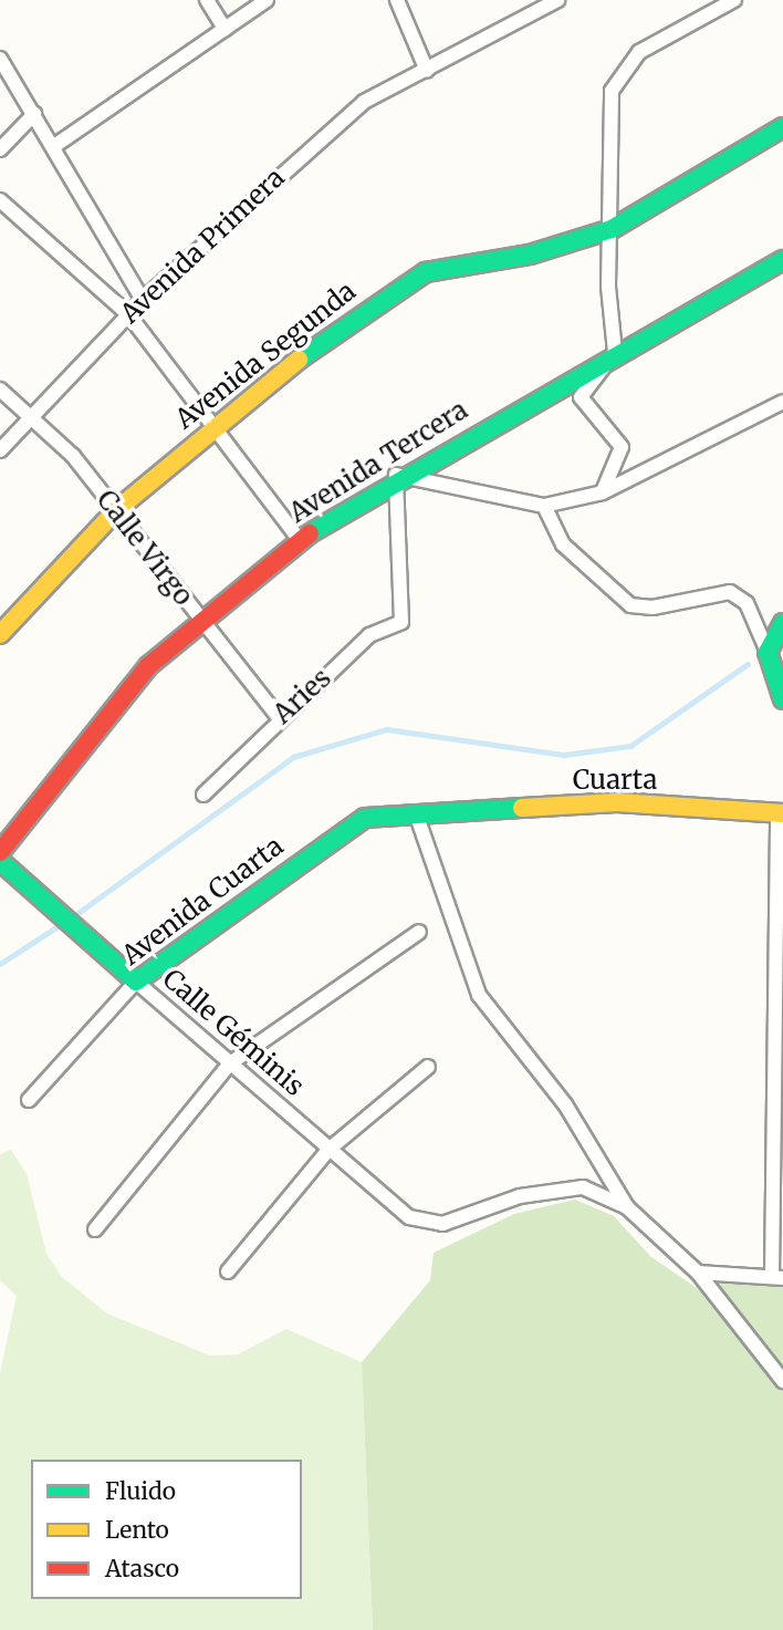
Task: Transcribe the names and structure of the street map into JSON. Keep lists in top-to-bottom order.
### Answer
{
  "streets": {
    "street": [
      "Avenida Primera",
      "Avenida Segunda",
      "Avenida Tercera",
      "Calle Virgo",
      "Aries",
      "Cuarta",
      "Avenida Cuarta",
      "Calle Géminis"
    ]
  },
  "crossings": [
    ["Avenida Primera", "Calle Virgo"],
    ["Avenida Segunda", "Calle Virgo"],
    ["Avenida Tercera", "Calle Virgo"],
    ["Avenida Tercera", "Aries"],
    ["Calle Virgo", "Aries"],
    ["Cuarta", "Avenida Cuarta"],
    ["Avenida Cuarta", "Calle Géminis"]
  ],
  "legend": ["Fluido", "Lento", "Atasco"]
}
